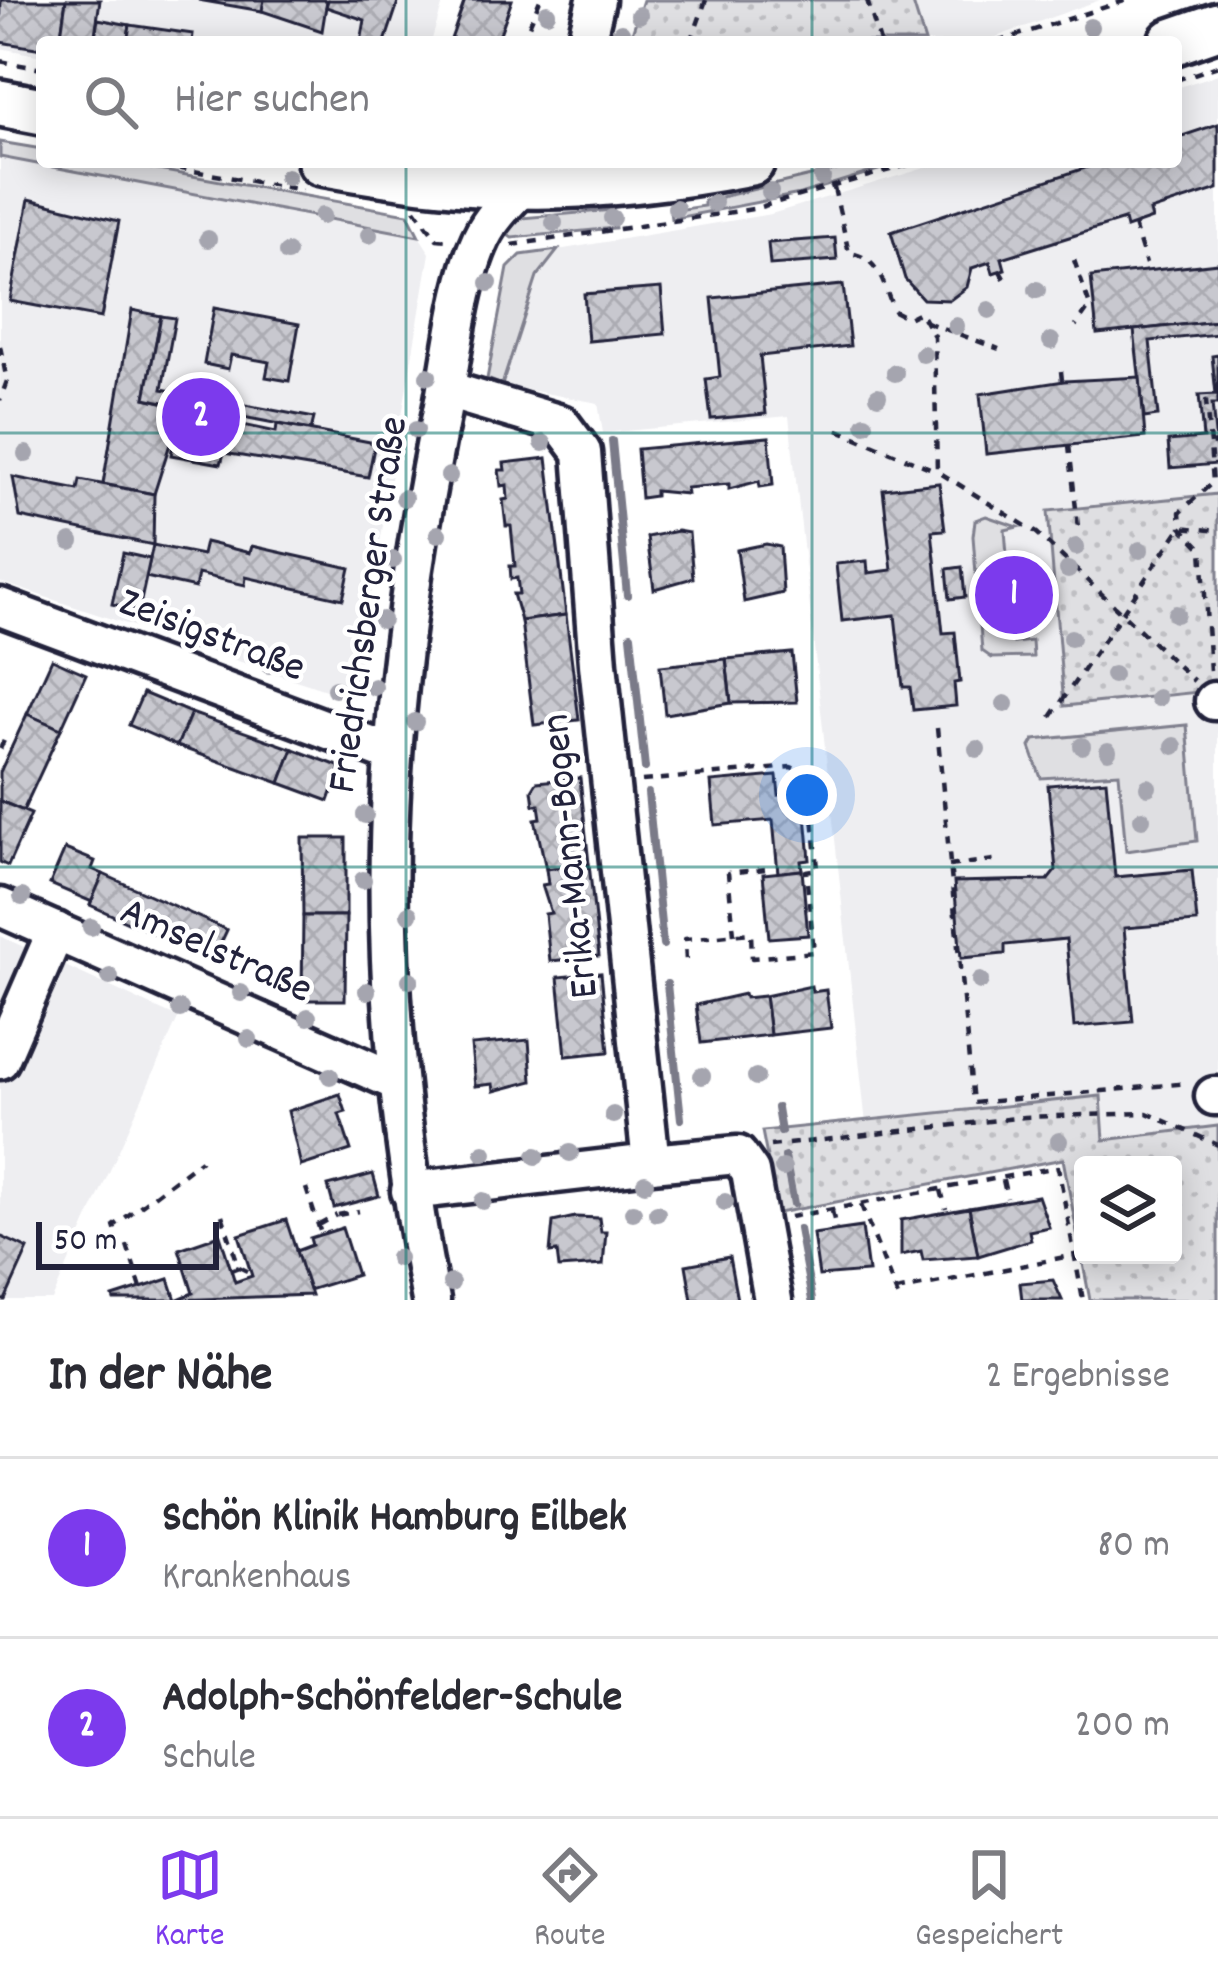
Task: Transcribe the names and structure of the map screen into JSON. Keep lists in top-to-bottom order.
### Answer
{
  "streets": {
    "street": [
      "Friedrichsberger Straße",
      "Zeisigstraße",
      "Erika-Mann-Bogen",
      "Amselstraße"
    ]
  },
  "crossings": [
    ["Friedrichsberger Straße", "Zeisigstraße"],
    ["Friedrichsberger Straße", "Erika-Mann-Bogen"],
    ["Friedrichsberger Straße", "Amselstraße"]
  ],
  "scale_bar": "50 m",
  "page": {
    "search": "Hier suchen",
    "pins": ["2", "1"],
    "scale": "50 m",
    "heading": ["In der Nähe", "2 Ergebnisse"],
    "list": [
      {
        "mark": "1",
        "name": "Schön Klinik Hamburg Eilbek",
        "note": "Krankenhaus",
        "value": "80 m"
      },
      {
        "mark": "2",
        "name": "Adolph-Schönfelder-Schule",
        "note": "Schule",
        "value": "200 m"
      }
    ],
    "nav": ["Karte", "Route", "Gespeichert"]
  }
}
